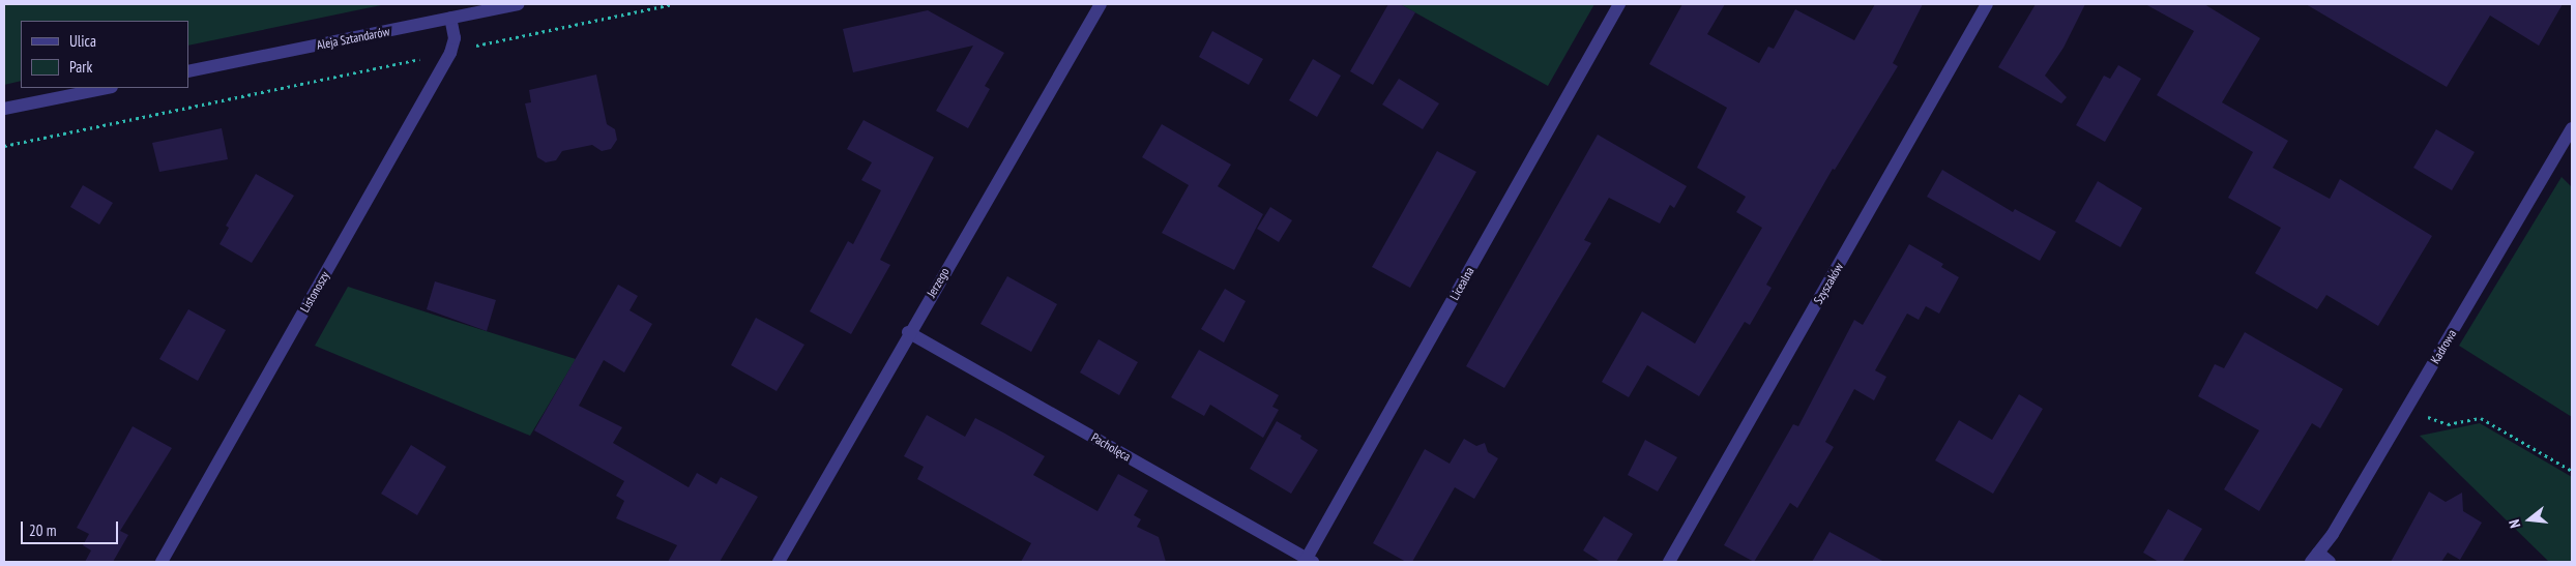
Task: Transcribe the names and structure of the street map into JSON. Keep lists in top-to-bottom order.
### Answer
{
  "streets": {
    "street": [
      "Aleja Sztandarów",
      "Jerzego",
      "Licealna",
      "Szyszaków",
      "Listonoszy",
      "Kadrowa",
      "Pacholęca"
    ]
  },
  "crossings": [
    ["Aleja Sztandarów", "Listonoszy"],
    ["Jerzego", "Pacholęca"],
    ["Licealna", "Pacholęca"]
  ],
  "legend": ["Ulica", "Park"],
  "scale_bar": "20 m",
  "north": "left"
}
